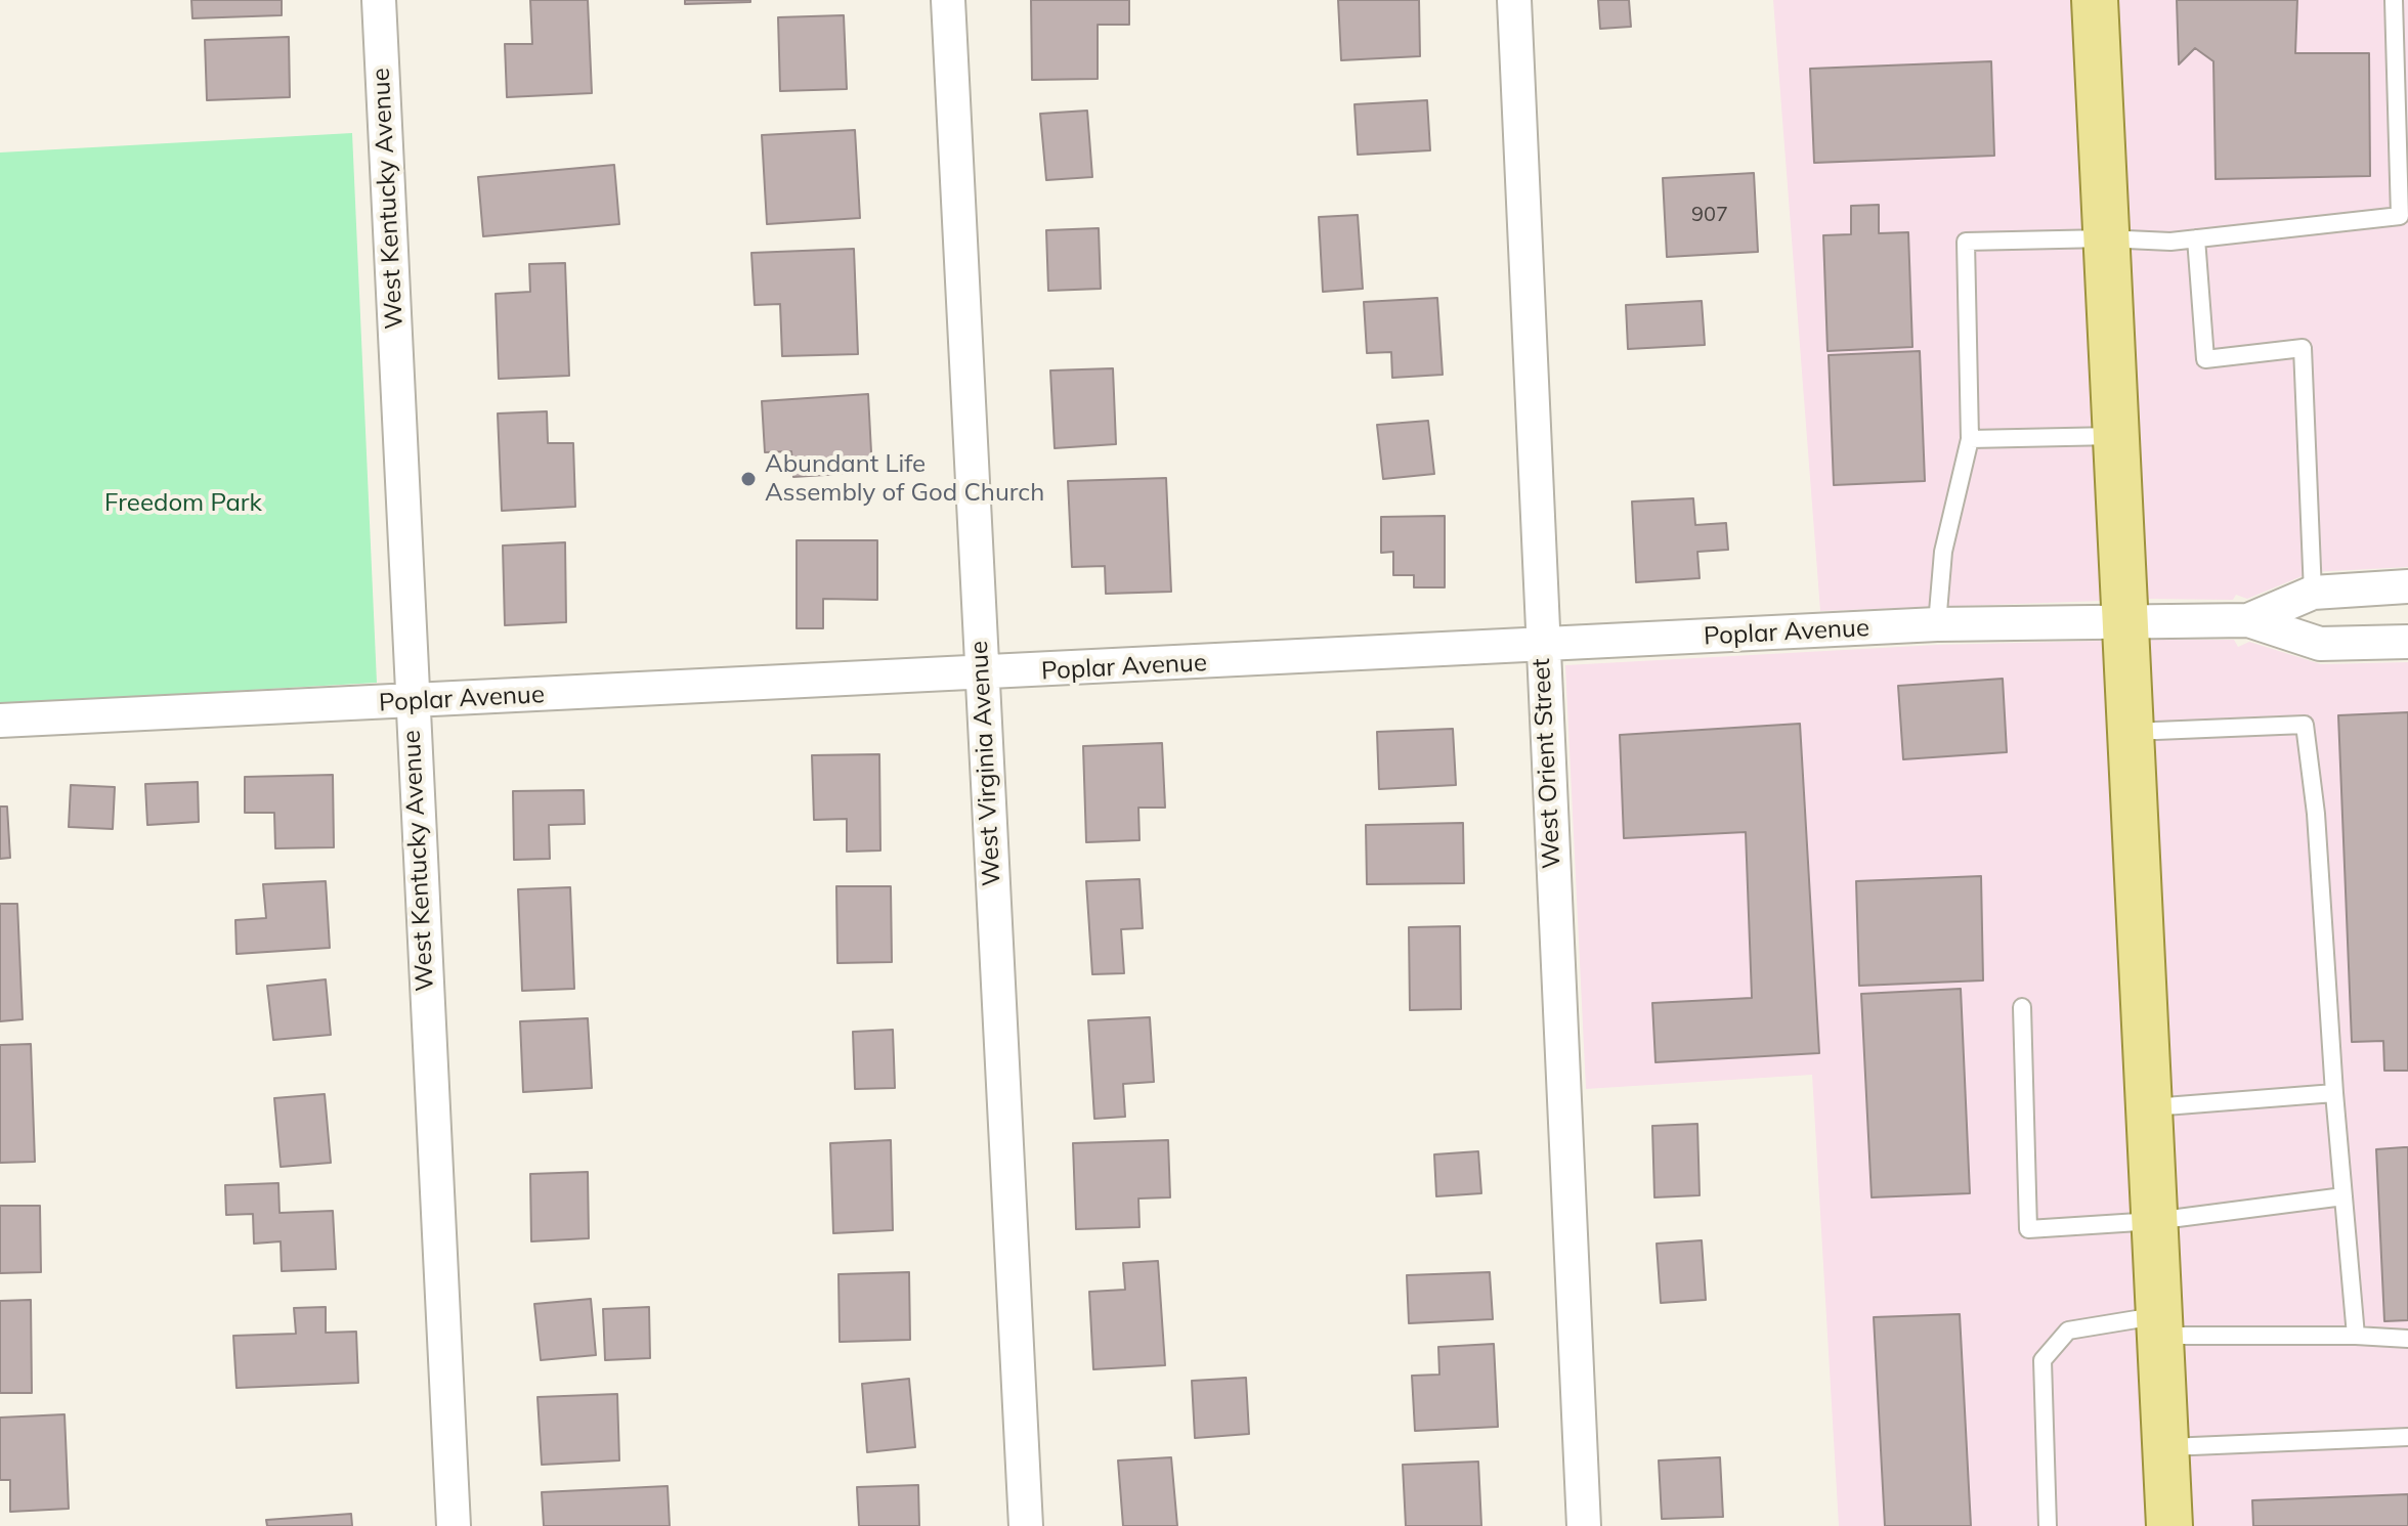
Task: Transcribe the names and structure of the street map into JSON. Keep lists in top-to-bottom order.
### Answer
{
  "streets": {
    "street": [
      "West Kentucky Avenue",
      "Poplar Avenue",
      "West Virginia Avenue",
      "West Orient Street"
    ]
  },
  "crossings": [
    ["West Kentucky Avenue", "Poplar Avenue"],
    ["Poplar Avenue", "West Virginia Avenue"],
    ["Poplar Avenue", "West Orient Street"]
  ],
  "parks": ["Freedom Park"],
  "places": ["Abundant Life Assembly of God Church"],
  "house_numbers": ["907"]
}
